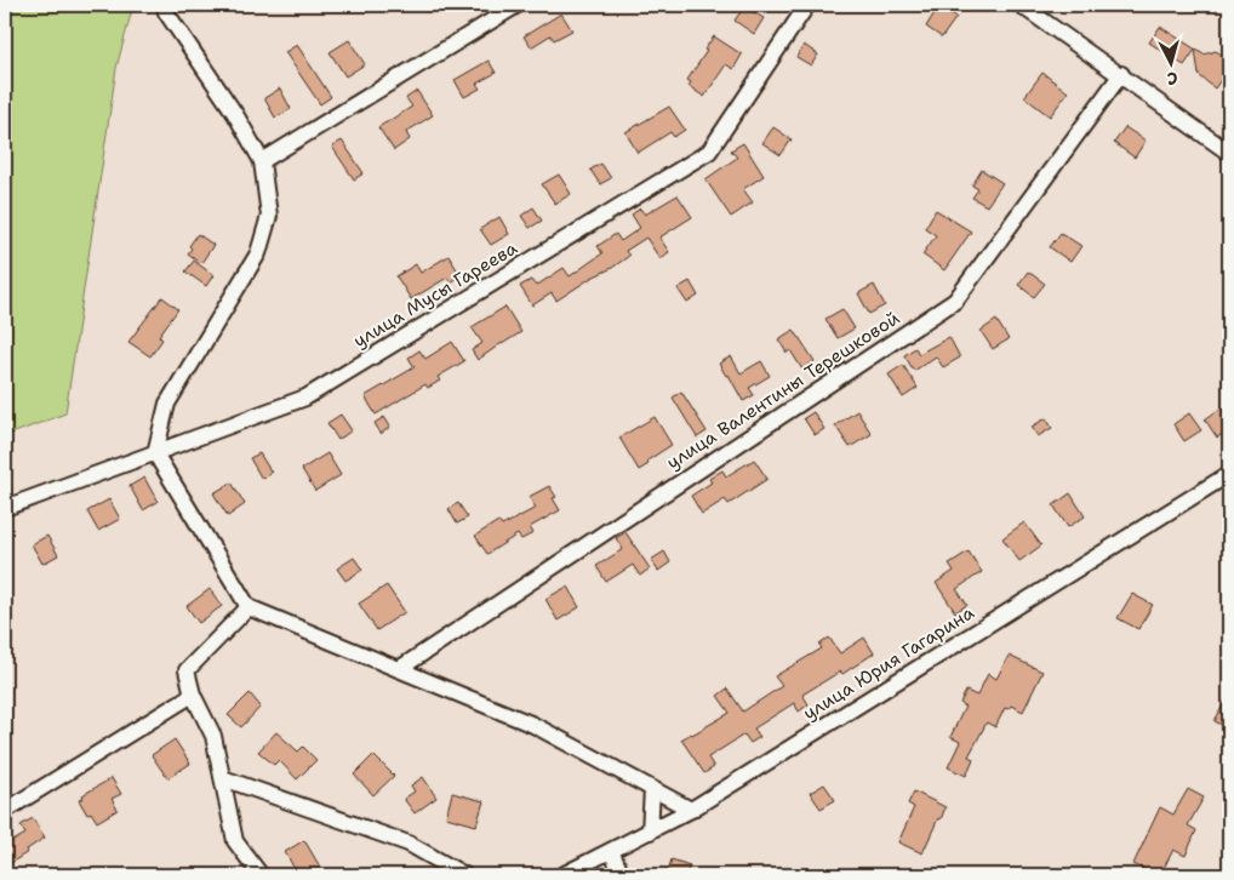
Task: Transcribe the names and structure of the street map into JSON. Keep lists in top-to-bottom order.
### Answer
{
  "streets": {
    "street": ["улица Мусы Гареева", "улица Валентины Терешковой", "улица Юрия Гагарина"]
  },
  "north": "bottom"
}
